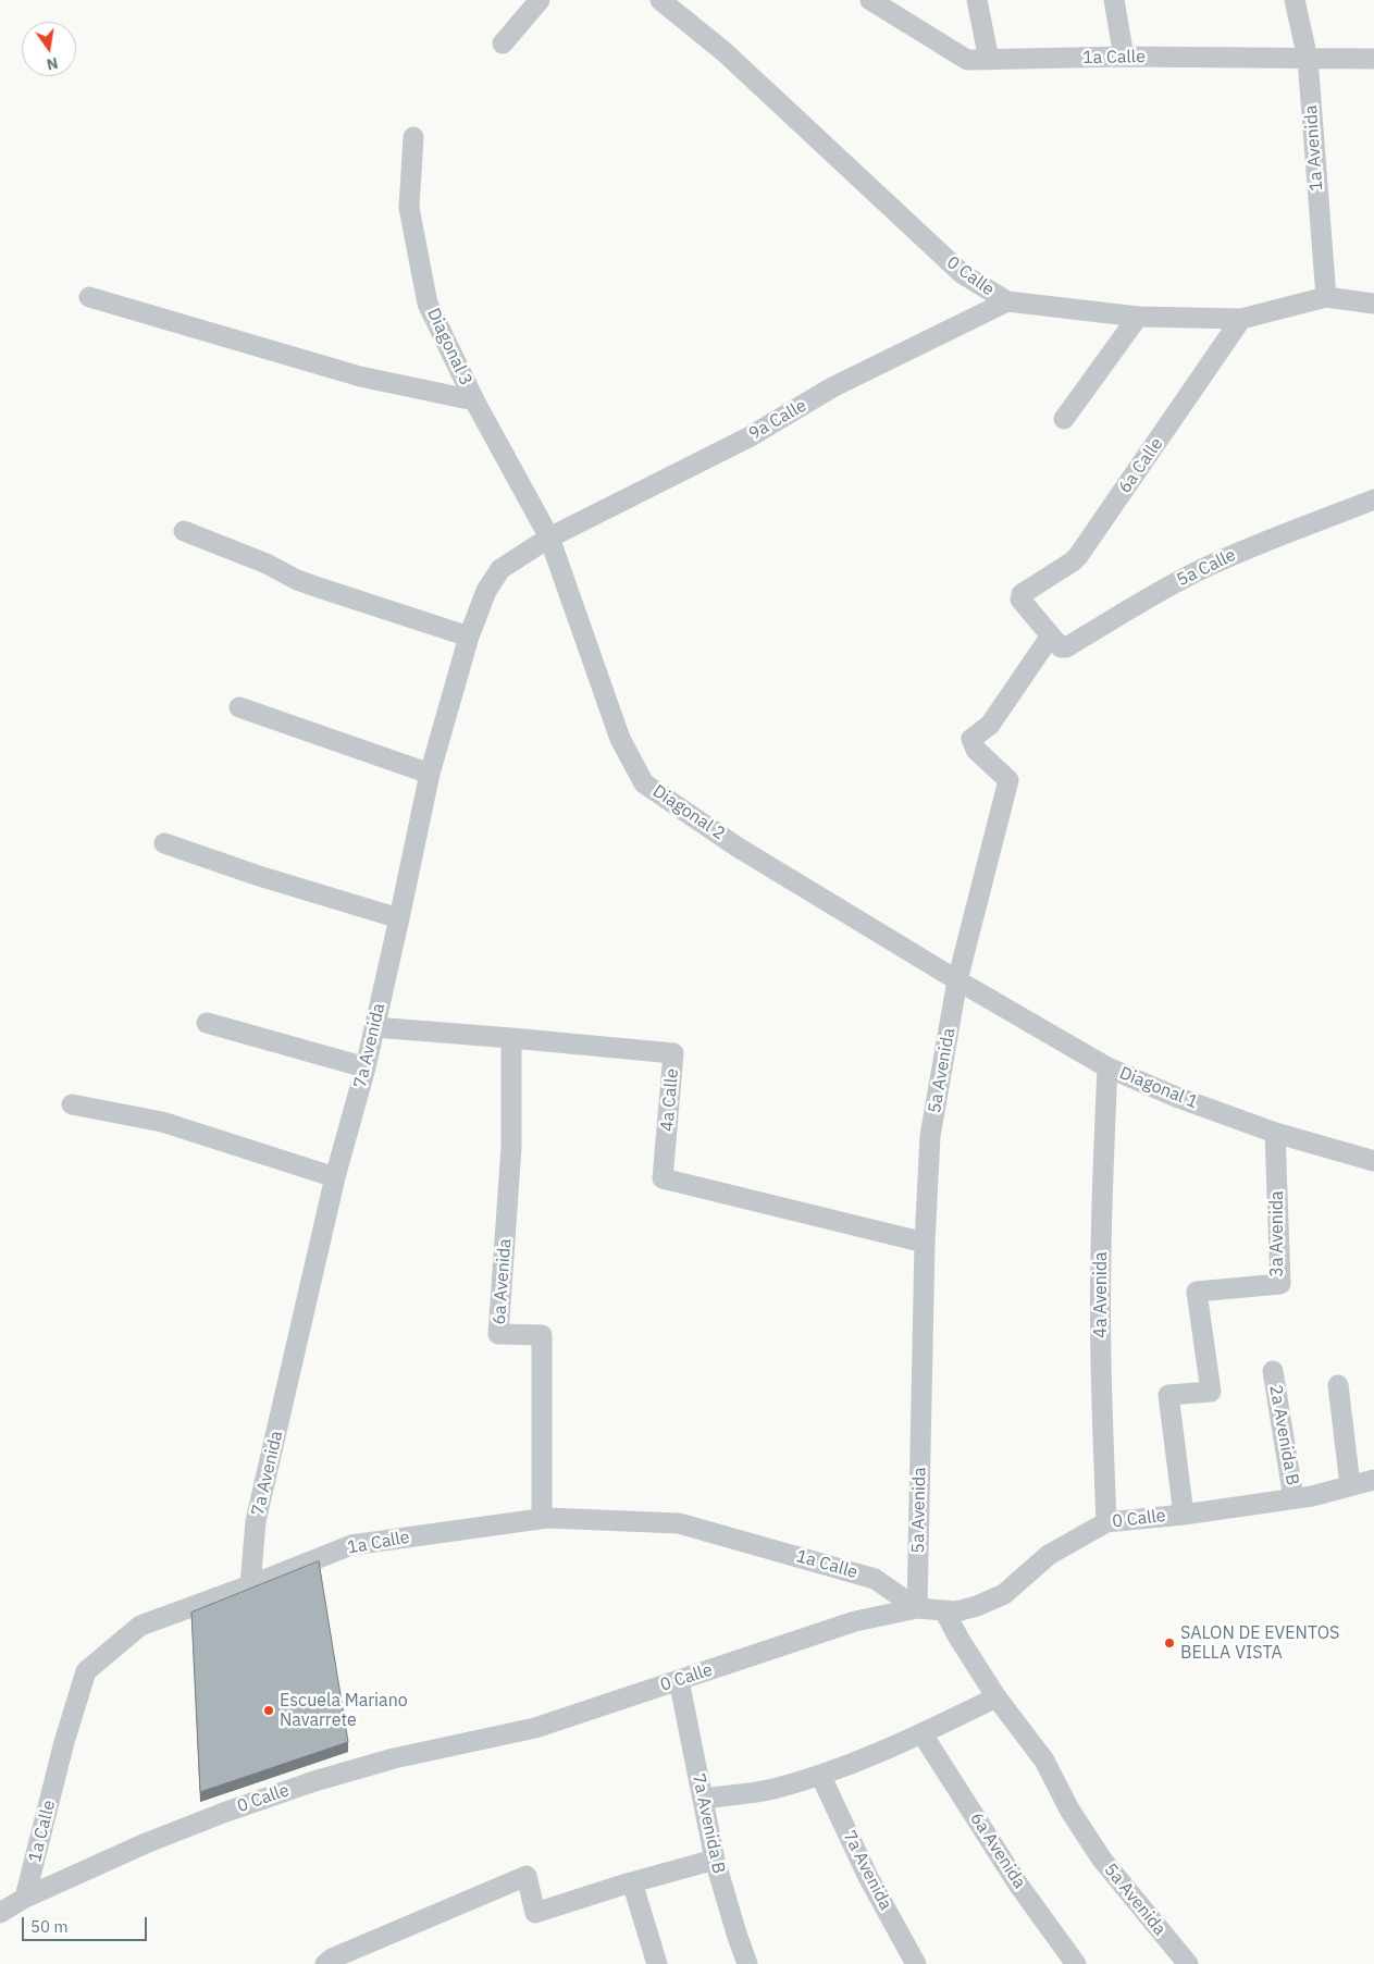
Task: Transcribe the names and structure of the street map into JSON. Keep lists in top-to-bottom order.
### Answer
{
  "streets": {
    "street": [
      "1a Calle",
      "1a Avenida",
      "0 Calle",
      "Diagonal 3",
      "9a Calle",
      "6a Calle",
      "5a Calle",
      "Diagonal 2",
      "7a Avenida",
      "5a Avenida",
      "Diagonal 1",
      "4a Calle",
      "3a Avenida",
      "6a Avenida",
      "4a Avenida",
      "2a Avenida B",
      "7a Avenida B"
    ]
  },
  "crossings": [
    ["1a Calle", "1a Avenida"],
    ["1a Calle", "0 Calle"],
    ["1a Calle", "7a Avenida"],
    ["1a Calle", "5a Avenida"],
    ["1a Calle", "6a Avenida"],
    ["1a Avenida", "0 Calle"],
    ["0 Calle", "9a Calle"],
    ["0 Calle", "6a Calle"],
    ["0 Calle", "5a Avenida"],
    ["0 Calle", "3a Avenida"],
    ["0 Calle", "4a Avenida"],
    ["0 Calle", "2a Avenida B"],
    ["0 Calle", "7a Avenida B"],
    ["Diagonal 3", "9a Calle"],
    ["Diagonal 3", "Diagonal 2"],
    ["Diagonal 3", "7a Avenida"],
    ["9a Calle", "Diagonal 2"],
    ["9a Calle", "7a Avenida"],
    ["6a Calle", "5a Calle"],
    ["6a Calle", "5a Avenida"],
    ["5a Calle", "5a Avenida"],
    ["Diagonal 2", "7a Avenida"],
    ["Diagonal 2", "5a Avenida"],
    ["Diagonal 2", "Diagonal 1"],
    ["7a Avenida", "4a Calle"],
    ["5a Avenida", "Diagonal 1"],
    ["5a Avenida", "4a Calle"],
    ["Diagonal 1", "3a Avenida"],
    ["Diagonal 1", "4a Avenida"],
    ["4a Calle", "6a Avenida"]
  ],
  "places": ["SALON DE EVENTOS BELLA VISTA", "Escuela Mariano Navarrete"],
  "scale_bar": "50 m",
  "north": "bottom"
}
